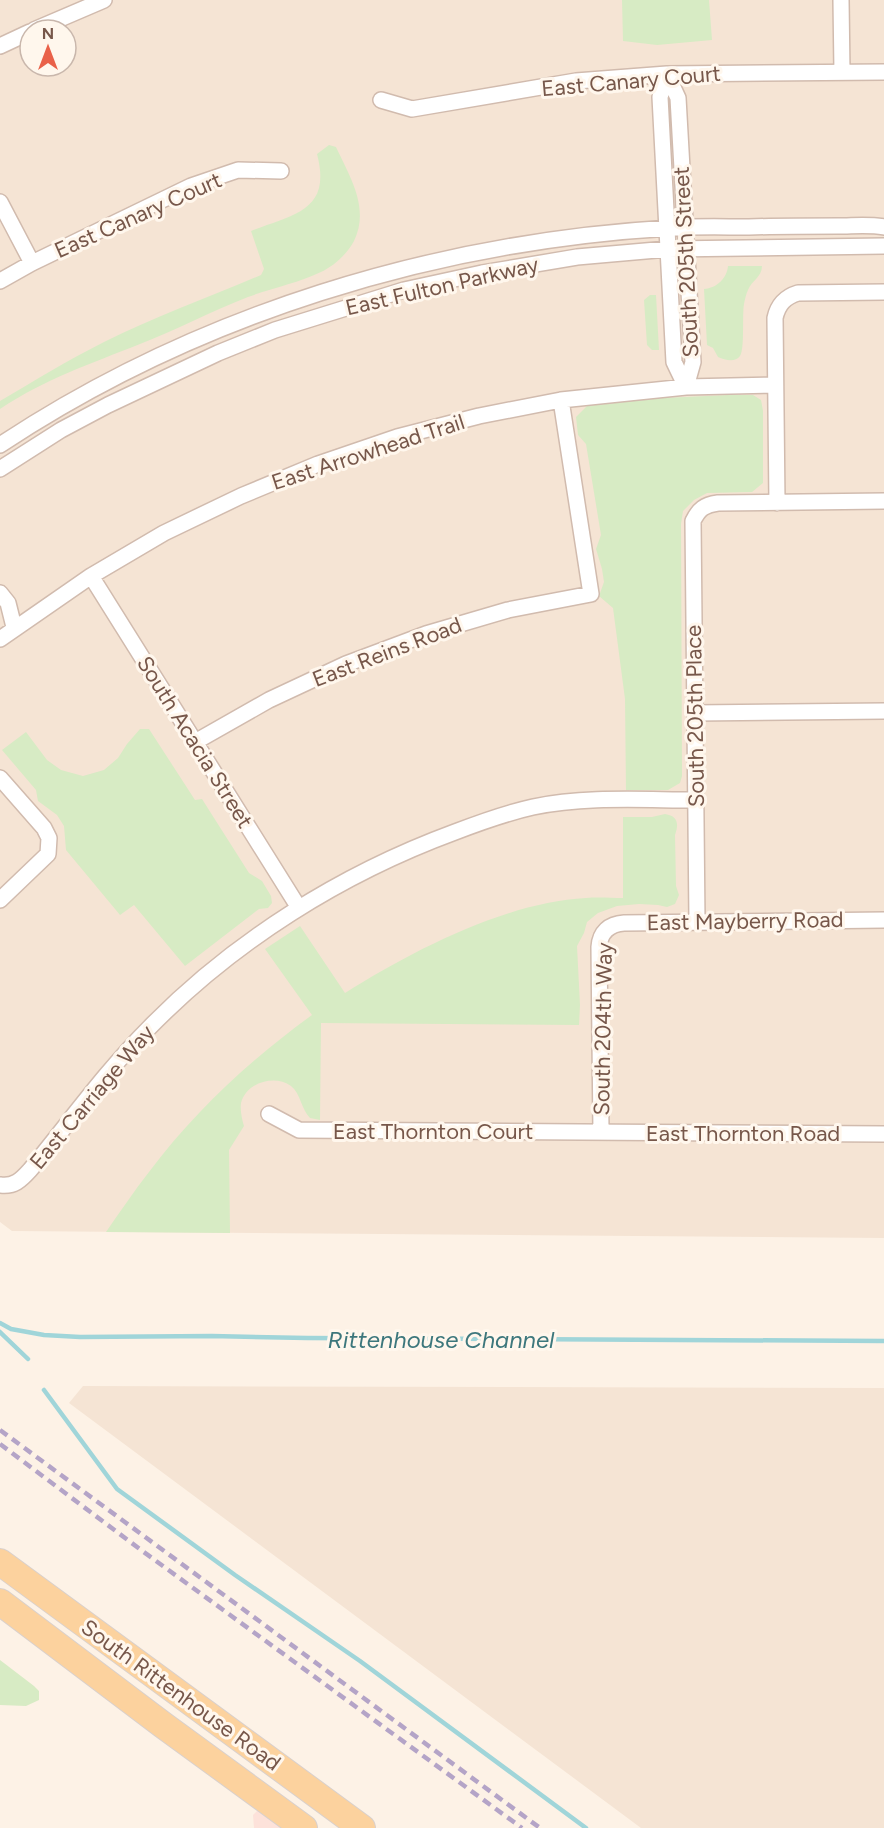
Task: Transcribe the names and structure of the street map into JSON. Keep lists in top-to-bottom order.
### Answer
{
  "streets": {
    "main road": ["South Rittenhouse Road"],
    "street": [
      "East Canary Court",
      "South 205th Street",
      "East Fulton Parkway",
      "East Arrowhead Trail",
      "East Reins Road",
      "South 205th Place",
      "South Acacia Street",
      "East Mayberry Road",
      "South 204th Way",
      "East Carriage Way",
      "East Thornton Court",
      "East Thornton Road"
    ]
  },
  "crossings": [
    ["East Canary Court", "South 205th Street"],
    ["South 205th Street", "East Fulton Parkway"],
    ["South 205th Street", "East Arrowhead Trail"],
    ["East Arrowhead Trail", "East Reins Road"],
    ["East Arrowhead Trail", "South Acacia Street"],
    ["East Reins Road", "South Acacia Street"],
    ["South 205th Place", "East Mayberry Road"],
    ["South 205th Place", "East Carriage Way"],
    ["South Acacia Street", "East Carriage Way"],
    ["East Mayberry Road", "South 204th Way"],
    ["South 204th Way", "East Thornton Court"],
    ["South 204th Way", "East Thornton Road"],
    ["East Thornton Court", "East Thornton Road"]
  ],
  "water": ["Rittenhouse Channel"],
  "north": "top"
}
